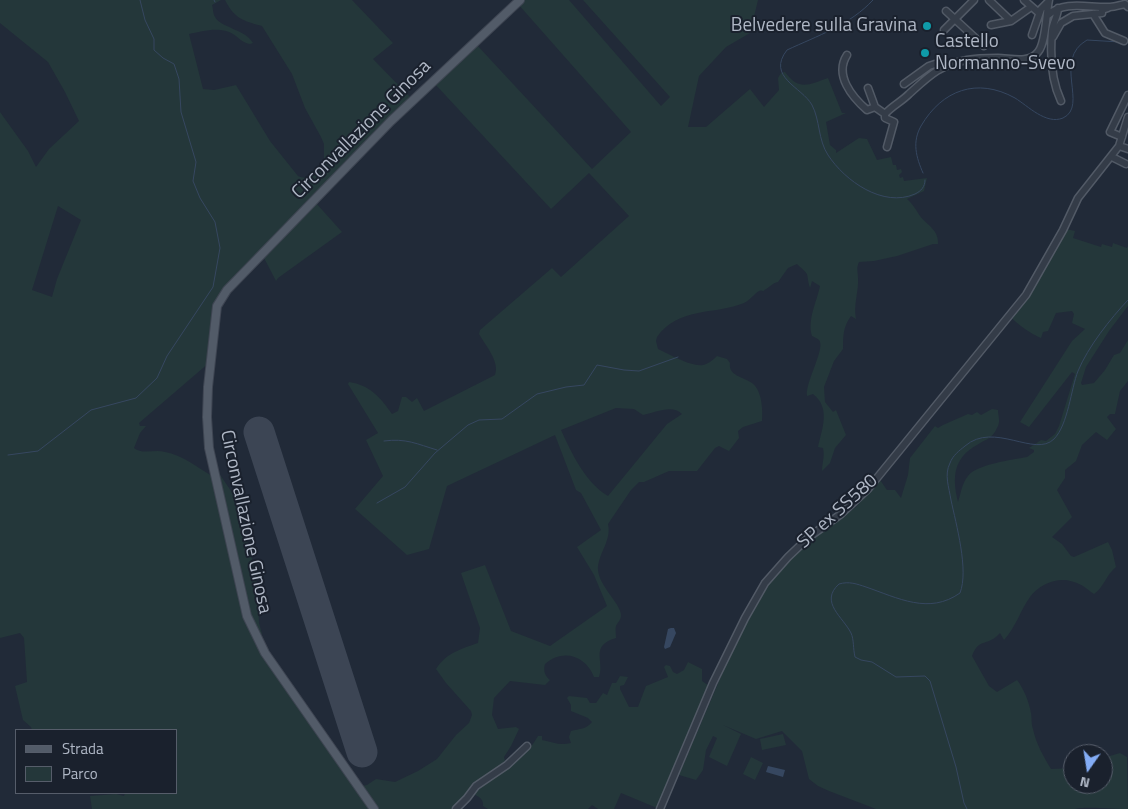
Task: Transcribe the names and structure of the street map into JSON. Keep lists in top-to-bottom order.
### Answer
{
  "streets": {
    "main road": ["Circonvallazione Ginosa"],
    "street": ["SP ex SS580"]
  },
  "places": ["Belvedere sulla Gravina", "Castello Normanno-Svevo"],
  "legend": ["Strada", "Parco"],
  "north": "bottom"
}
